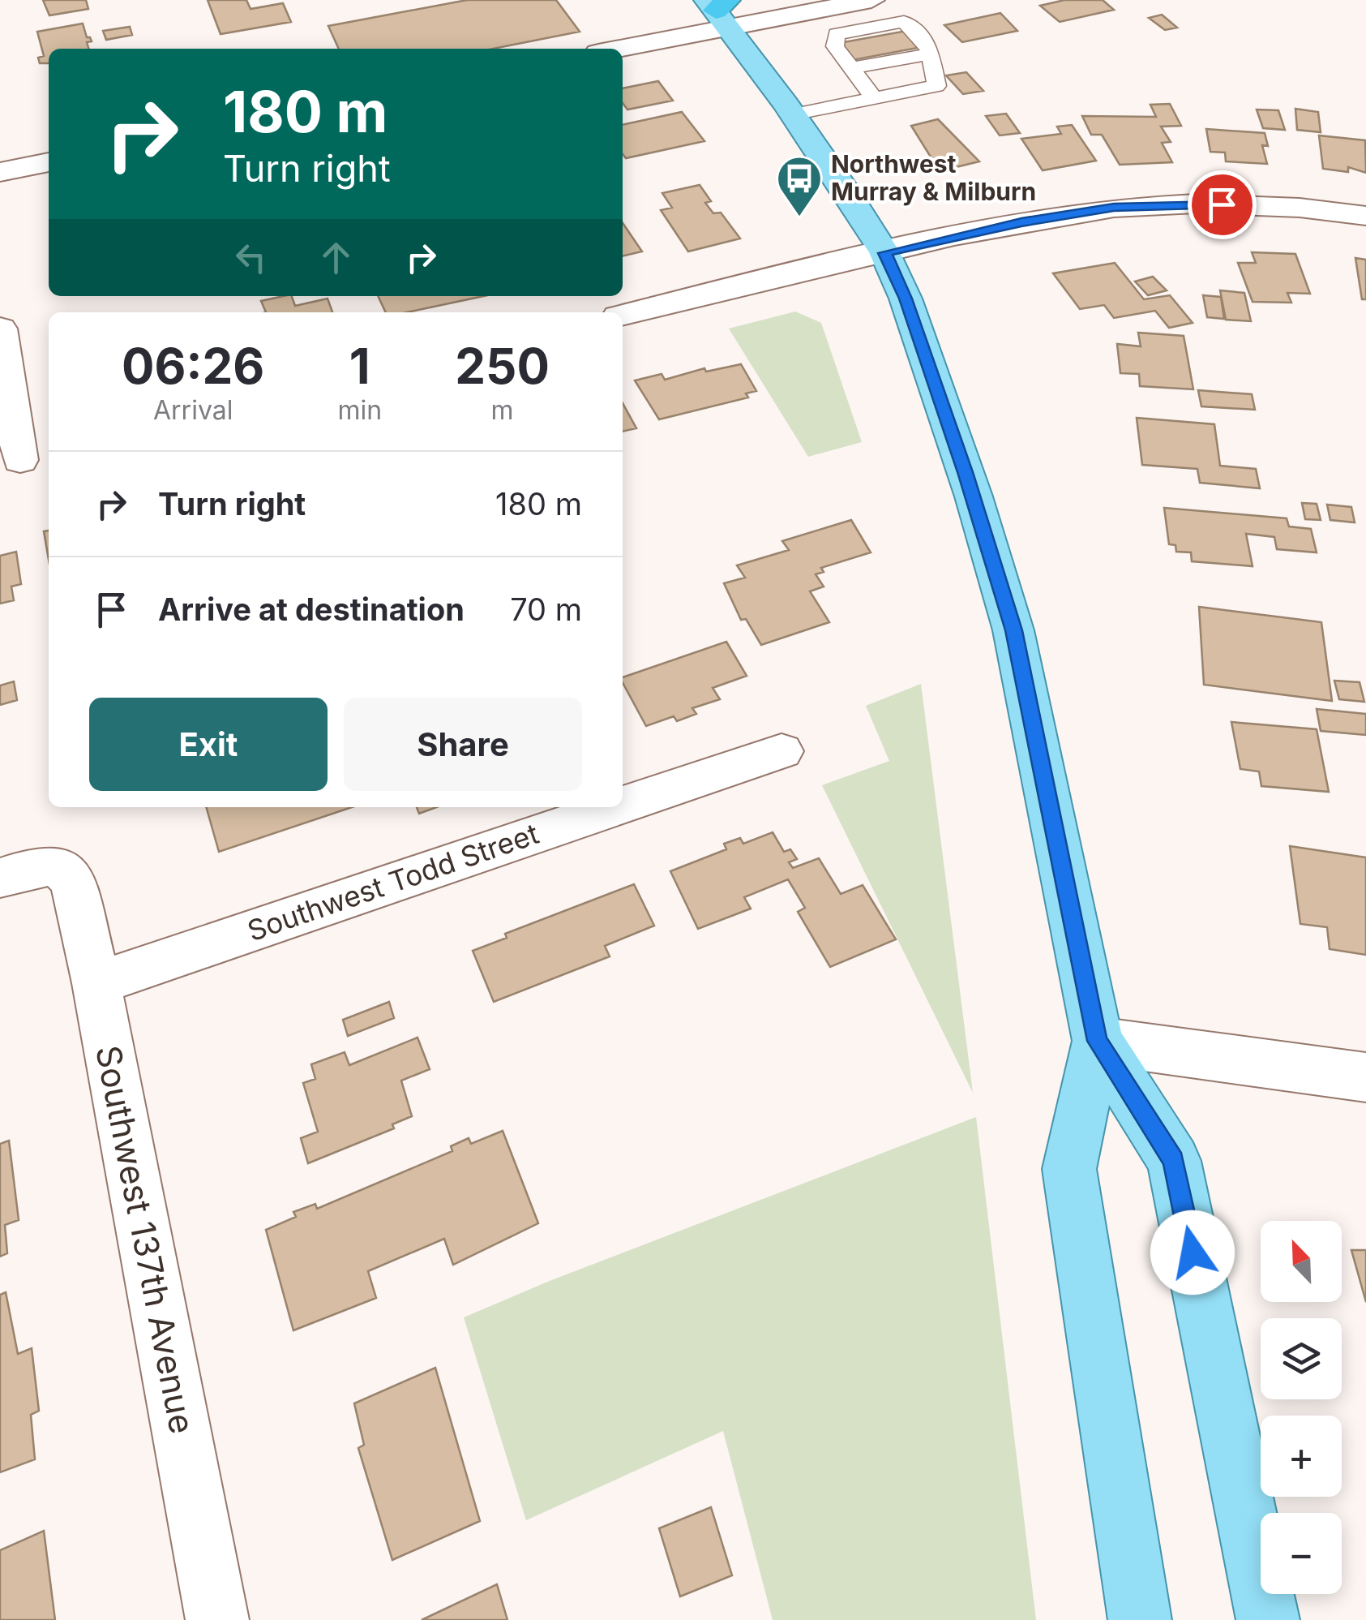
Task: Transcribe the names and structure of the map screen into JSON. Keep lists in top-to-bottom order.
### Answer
{
  "streets": {
    "street": ["Southwest Todd Street", "Southwest 137th Avenue"]
  },
  "crossings": [
    ["Southwest Todd Street", "Southwest 137th Avenue"]
  ],
  "places": {
    "bus stop": ["Northwest Murray & Milburn"]
  },
  "north": "top left",
  "page": {
    "turn": ["180 m", "Turn right"],
    "eta": [
      "06:26",
      "Arrival",
      "1",
      "min",
      "250",
      "m"
    ],
    "list": [
      {
        "name": "Turn right",
        "value": "180 m"
      },
      {
        "name": "Arrive at destination",
        "value": "70 m"
      }
    ],
    "buttons": ["Exit", "Share"],
    "map_buttons": ["+", "−"]
  }
}
